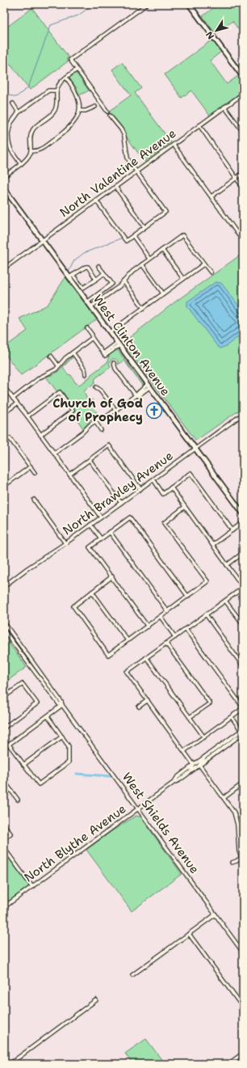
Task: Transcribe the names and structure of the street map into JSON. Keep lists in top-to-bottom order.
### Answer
{
  "streets": {
    "main road": ["West Clinton Avenue"],
    "street": [
      "North Valentine Avenue",
      "North Brawley Avenue",
      "West Shields Avenue",
      "North Blythe Avenue"
    ]
  },
  "crossings": [
    ["North Valentine Avenue", "West Clinton Avenue"],
    ["West Clinton Avenue", "North Brawley Avenue"],
    ["West Shields Avenue", "North Blythe Avenue"]
  ],
  "places": {
    "church": ["Church of God of Prophecy"]
  },
  "north": "bottom left"
}
